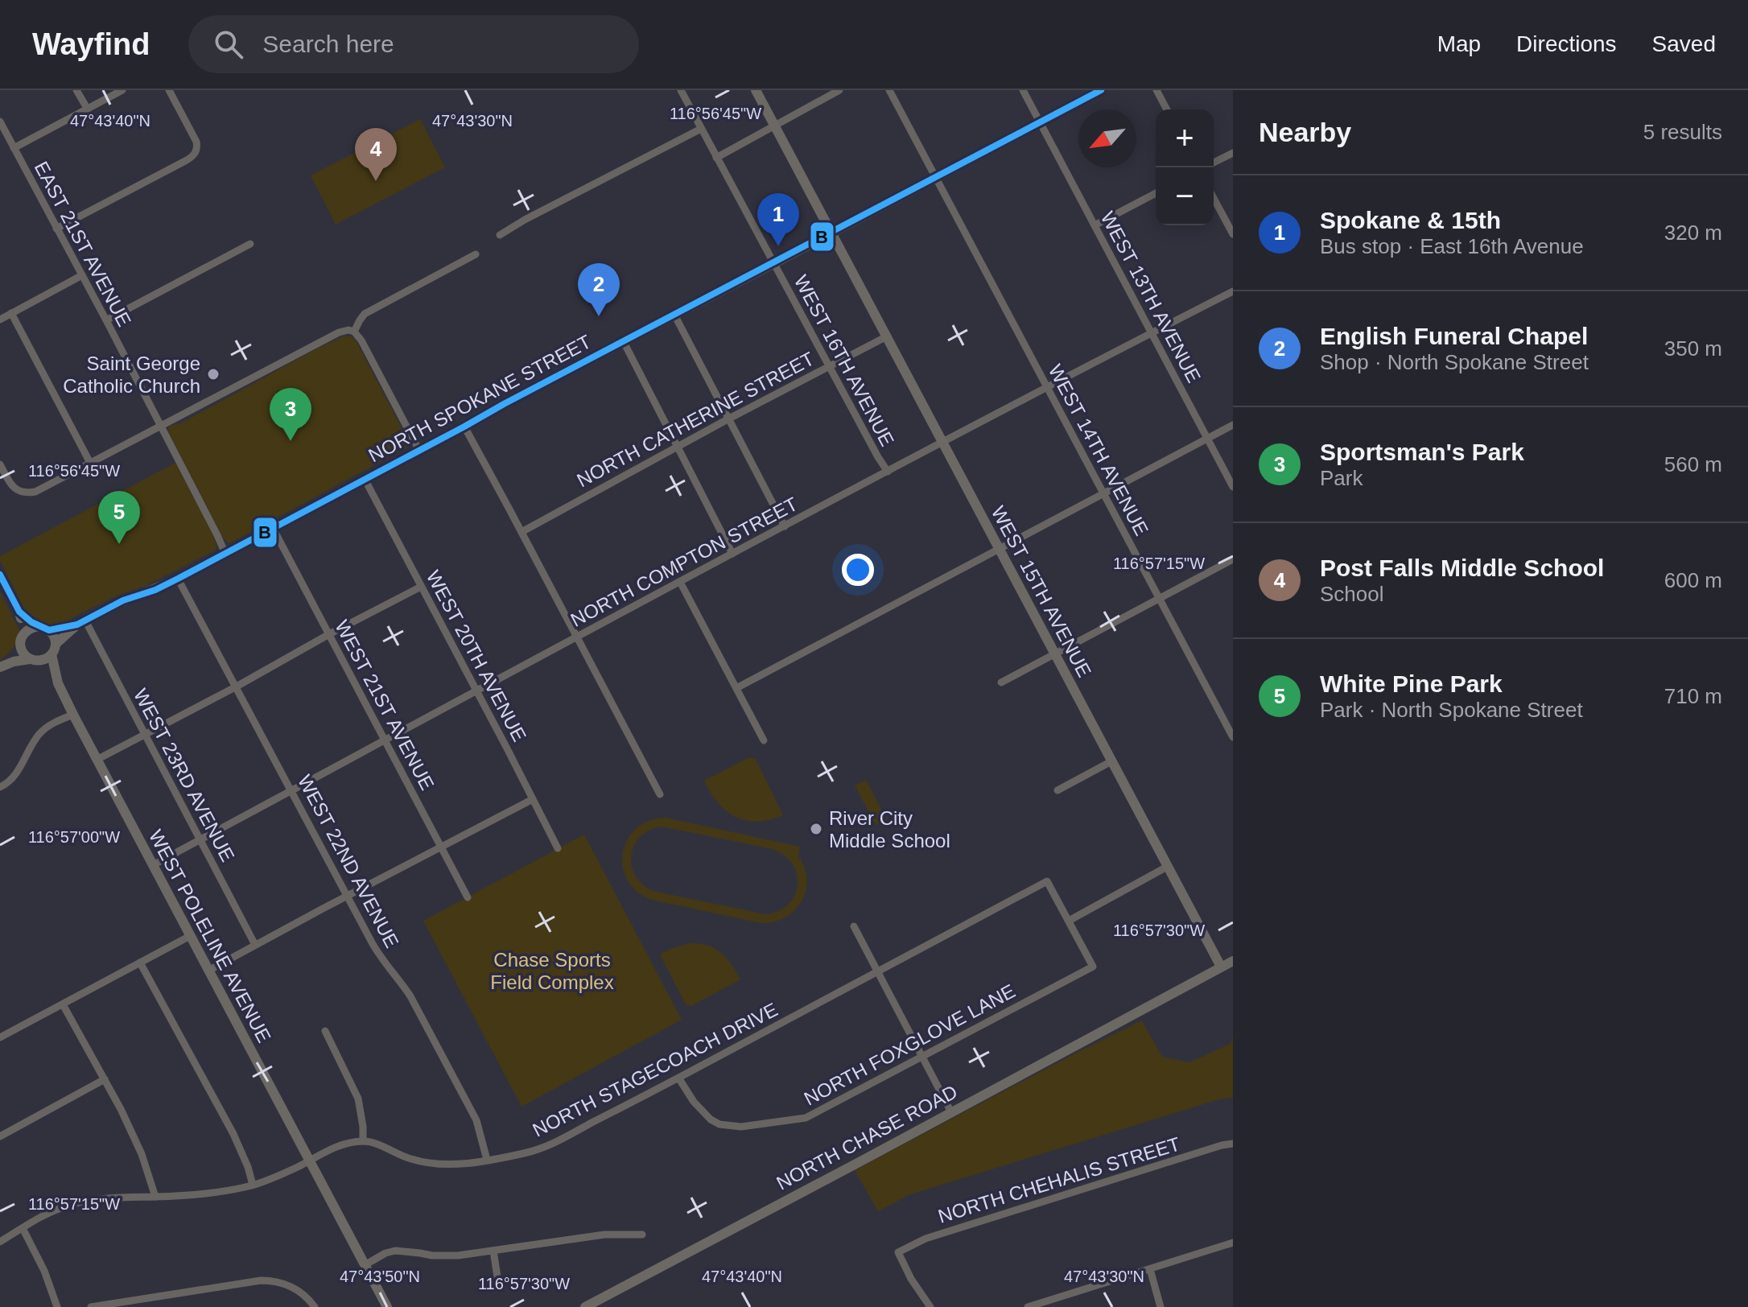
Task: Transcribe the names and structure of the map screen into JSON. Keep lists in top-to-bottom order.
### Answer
{
  "streets": {
    "street": [
      "EAST 21ST AVENUE",
      "WEST 13TH AVENUE",
      "WEST 16TH AVENUE",
      "NORTH SPOKANE STREET",
      "NORTH CATHERINE STREET",
      "WEST 14TH AVENUE",
      "NORTH COMPTON STREET",
      "WEST 15TH AVENUE",
      "WEST 20TH AVENUE",
      "WEST 21ST AVENUE",
      "WEST 23RD AVENUE",
      "WEST 22ND AVENUE",
      "WEST POLELINE AVENUE",
      "NORTH FOXGLOVE LANE",
      "NORTH STAGECOACH DRIVE",
      "NORTH CHASE ROAD",
      "NORTH CHEHALIS STREET"
    ]
  },
  "crossings": [
    ["EAST 21ST AVENUE", "NORTH SPOKANE STREET"],
    ["WEST 13TH AVENUE", "NORTH SPOKANE STREET"],
    ["WEST 13TH AVENUE", "NORTH COMPTON STREET"],
    ["WEST 16TH AVENUE", "NORTH SPOKANE STREET"],
    ["WEST 16TH AVENUE", "NORTH CATHERINE STREET"],
    ["WEST 16TH AVENUE", "NORTH COMPTON STREET"],
    ["NORTH SPOKANE STREET", "WEST 14TH AVENUE"],
    ["NORTH SPOKANE STREET", "WEST 15TH AVENUE"],
    ["NORTH SPOKANE STREET", "WEST 20TH AVENUE"],
    ["NORTH SPOKANE STREET", "WEST 21ST AVENUE"],
    ["NORTH SPOKANE STREET", "WEST 23RD AVENUE"],
    ["NORTH SPOKANE STREET", "WEST 22ND AVENUE"],
    ["NORTH SPOKANE STREET", "WEST POLELINE AVENUE"],
    ["NORTH CATHERINE STREET", "WEST 15TH AVENUE"],
    ["WEST 14TH AVENUE", "NORTH COMPTON STREET"],
    ["NORTH COMPTON STREET", "WEST 15TH AVENUE"],
    ["NORTH COMPTON STREET", "WEST 20TH AVENUE"],
    ["NORTH COMPTON STREET", "WEST 21ST AVENUE"],
    ["NORTH COMPTON STREET", "WEST 23RD AVENUE"],
    ["NORTH COMPTON STREET", "WEST 22ND AVENUE"],
    ["NORTH COMPTON STREET", "WEST POLELINE AVENUE"],
    ["WEST 15TH AVENUE", "NORTH CHASE ROAD"],
    ["WEST 22ND AVENUE", "NORTH STAGECOACH DRIVE"],
    ["NORTH FOXGLOVE LANE", "NORTH STAGECOACH DRIVE"]
  ],
  "parks": ["Chase Sports Field Complex"],
  "places": ["Saint George Catholic Church", "River City Middle School"],
  "lines": ["transit line B"],
  "north": "bottom left",
  "page": {
    "header": "Wayfind",
    "search": "Search here",
    "nav": ["Map", "Directions", "Saved"],
    "heading": ["Nearby", "5 results"],
    "map_buttons": ["+", "−"],
    "pins": [
      "4",
      "1",
      "2",
      "3",
      "5"
    ],
    "list": [
      {
        "mark": "1",
        "name": "Spokane & 15th",
        "note": "Bus stop · East 16th Avenue",
        "value": "320 m"
      },
      {
        "mark": "2",
        "name": "English Funeral Chapel",
        "note": "Shop · North Spokane Street",
        "value": "350 m"
      },
      {
        "mark": "3",
        "name": "Sportsman's Park",
        "note": "Park",
        "value": "560 m"
      },
      {
        "mark": "4",
        "name": "Post Falls Middle School",
        "note": "School",
        "value": "600 m"
      },
      {
        "mark": "5",
        "name": "White Pine Park",
        "note": "Park · North Spokane Street",
        "value": "710 m"
      }
    ]
  },
  "coordinates": [
    "116°56'45\"W",
    "47°43'40\"N",
    "47°43'30\"N",
    "116°57'15\"W",
    "116°57'00\"W",
    "116°57'30\"W",
    "47°43'50\"N"
  ]
}
